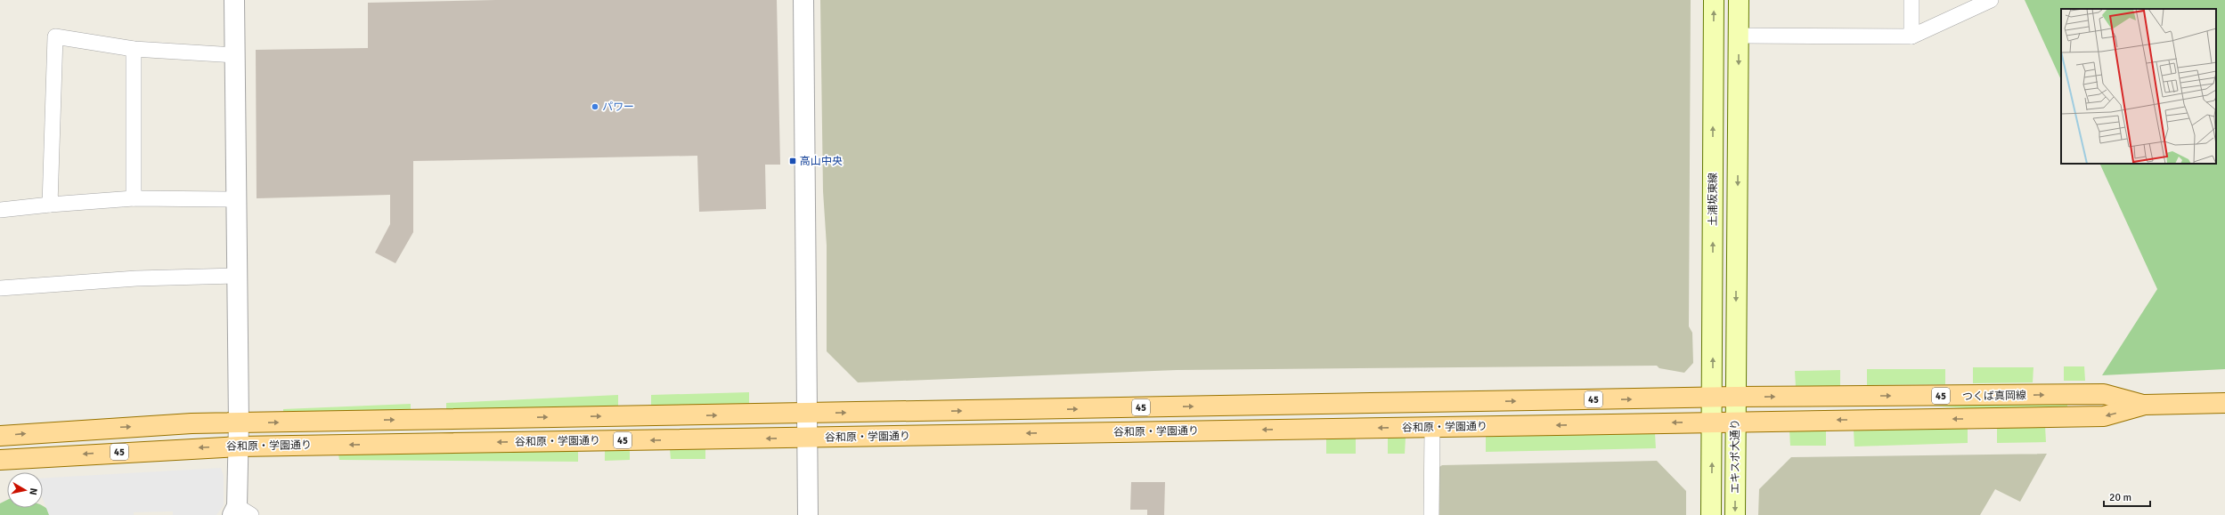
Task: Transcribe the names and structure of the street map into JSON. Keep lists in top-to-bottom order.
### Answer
{
  "streets": {
    "main road": [
      "土浦坂東線",
      "45",
      "つくば真岡線",
      "谷和原・学園通り",
      "エキスポ大通り"
    ]
  },
  "crossings": [
    ["土浦坂東線", "45"],
    ["45", "つくば真岡線"],
    ["45", "エキスポ大通り"],
    ["つくば真岡線", "谷和原・学園通り"],
    ["つくば真岡線", "エキスポ大通り"],
    ["谷和原・学園通り", "エキスポ大通り"]
  ],
  "places": {
    "other": ["パワー"],
    "transit": ["高山中央"]
  },
  "scale_bar": "20 m",
  "north": "right"
}
